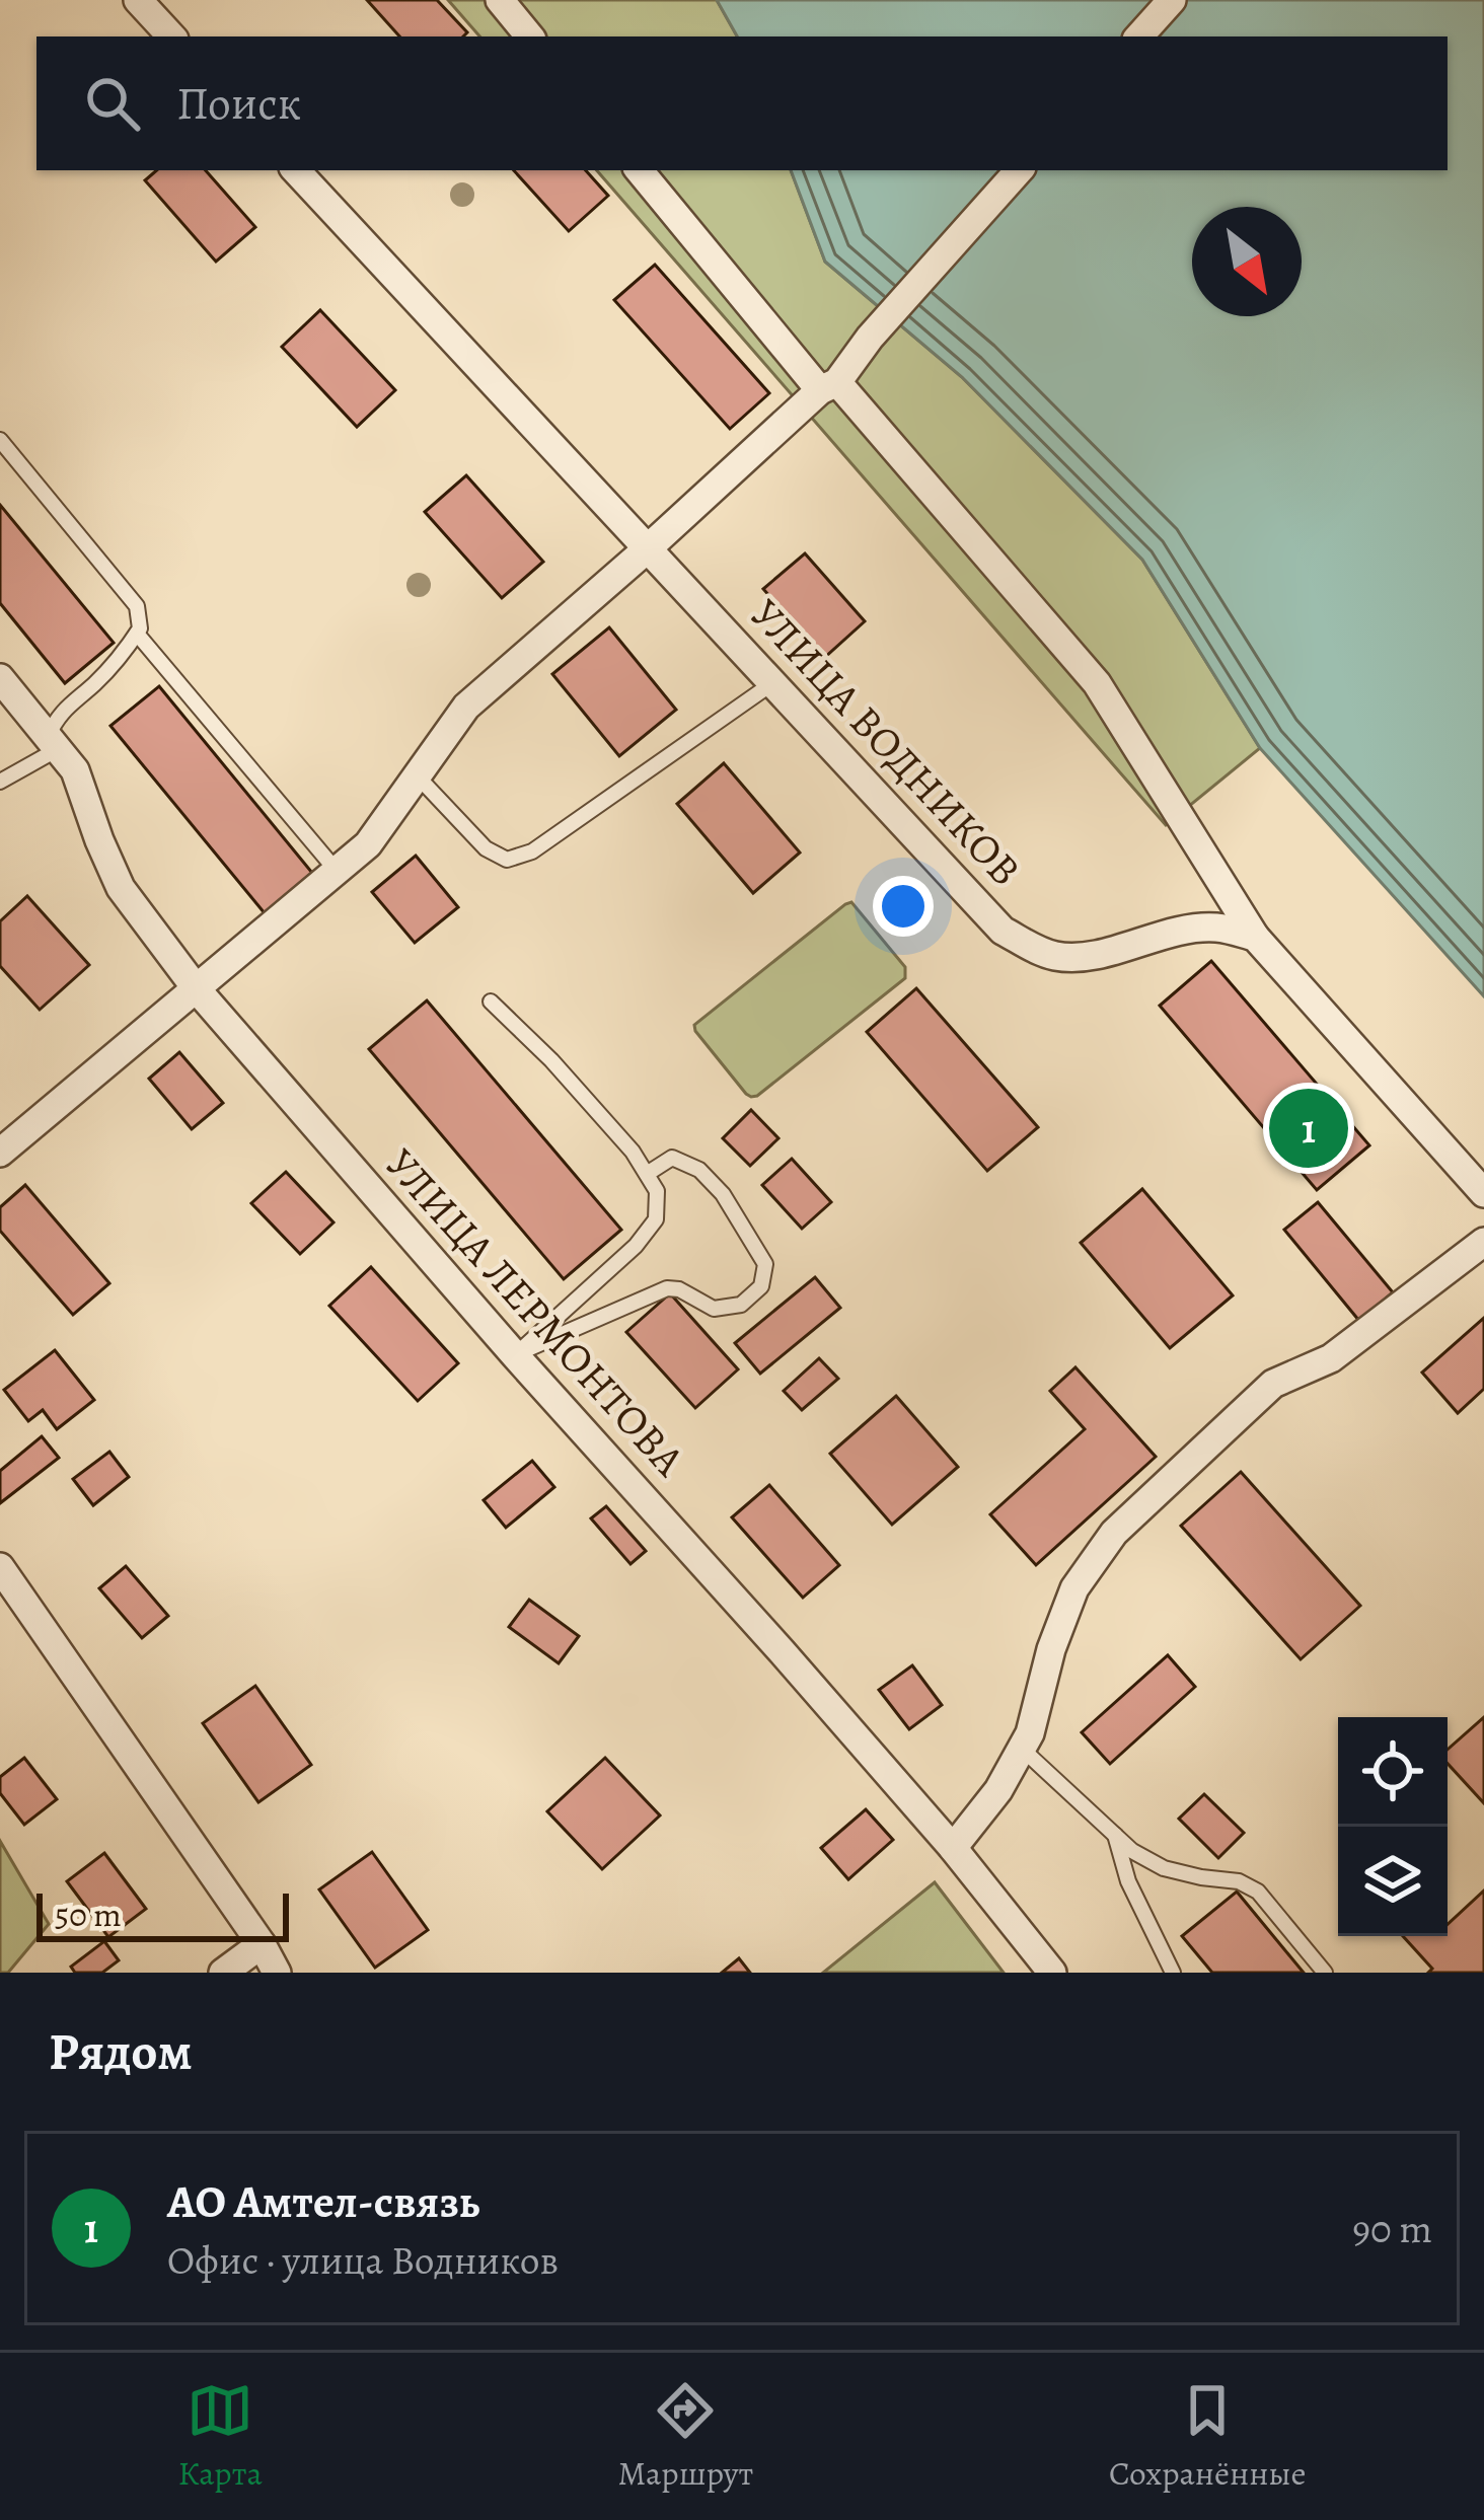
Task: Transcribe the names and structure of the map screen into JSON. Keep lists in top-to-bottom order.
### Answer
{
  "streets": {
    "street": ["УЛИЦА ВОДНИКОВ", "УЛИЦА ЛЕРМОНТОВА"]
  },
  "scale_bar": "50 m",
  "north": "bottom right",
  "page": {
    "search": "Поиск",
    "pins": "1",
    "scale": "50 m",
    "heading": "Рядом",
    "list": [
      {
        "mark": "1",
        "name": "АО Амтел-связь",
        "note": "Офис · улица Водников",
        "value": "90 m"
      }
    ],
    "nav": ["Карта", "Маршрут", "Сохранённые"]
  }
}
